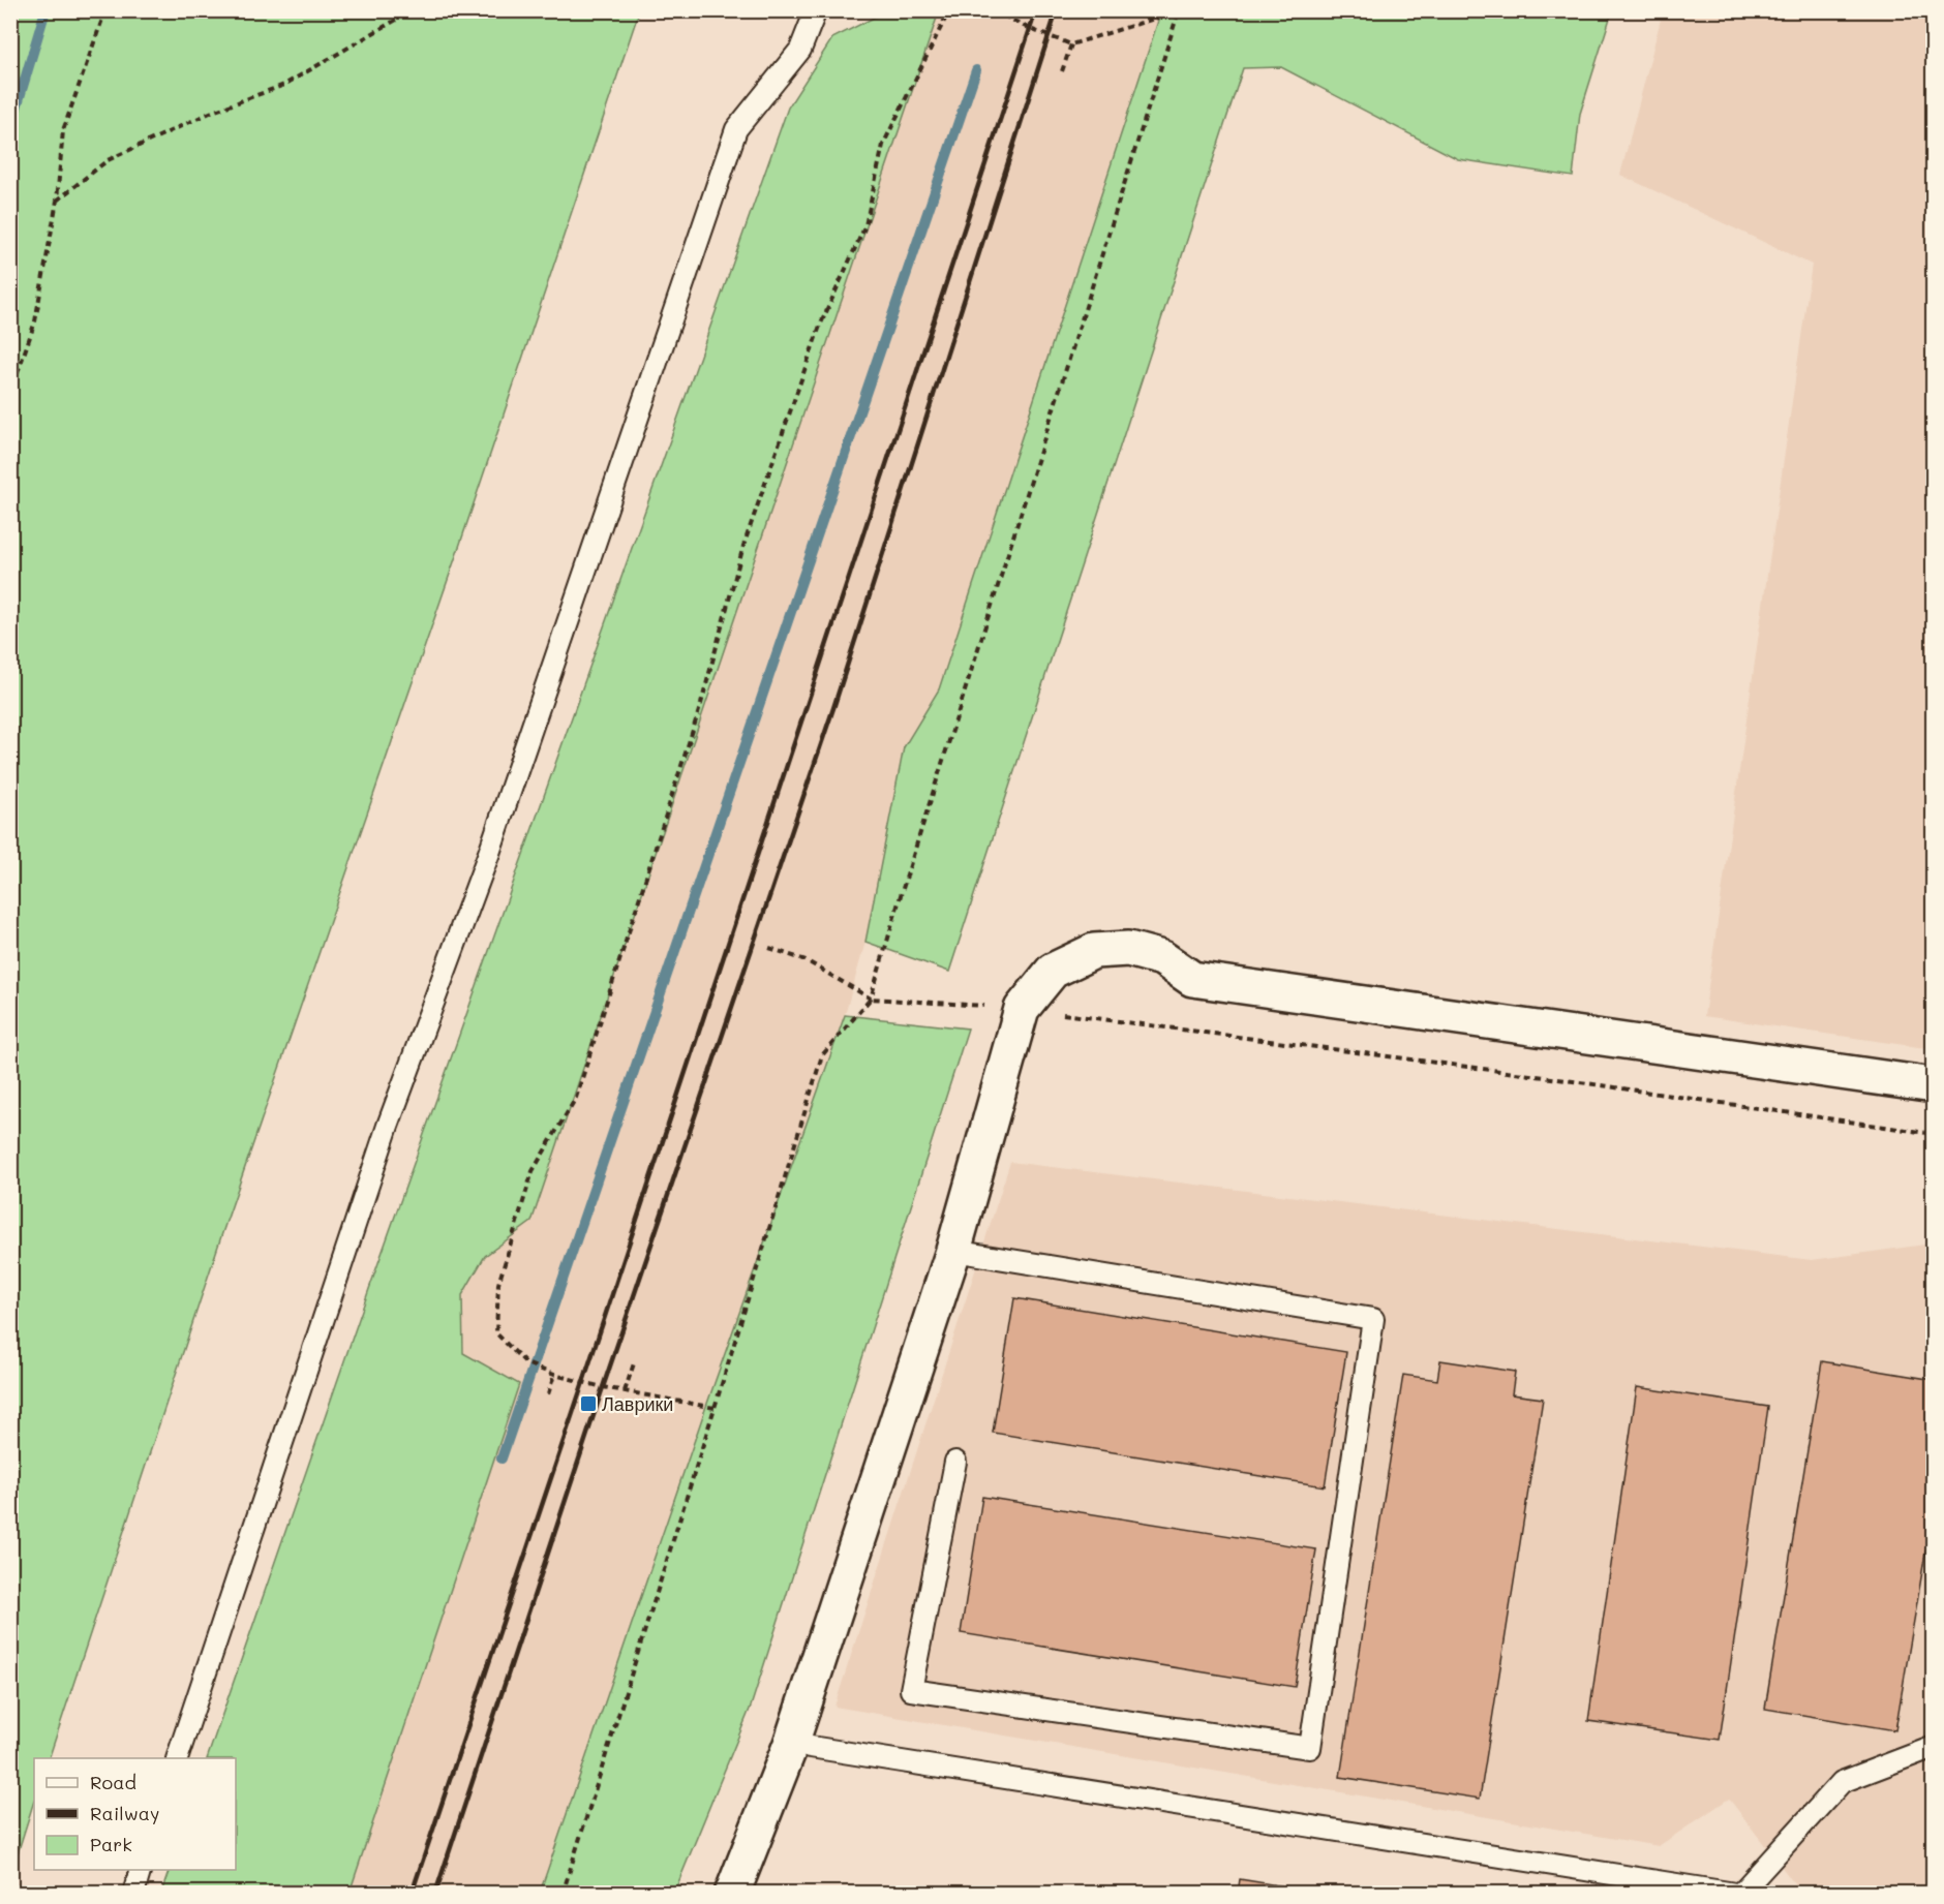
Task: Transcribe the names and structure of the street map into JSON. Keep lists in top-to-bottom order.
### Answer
{
  "places": {
    "transit": ["Лаврики"]
  },
  "legend": ["Road", "Railway", "Park"]
}
